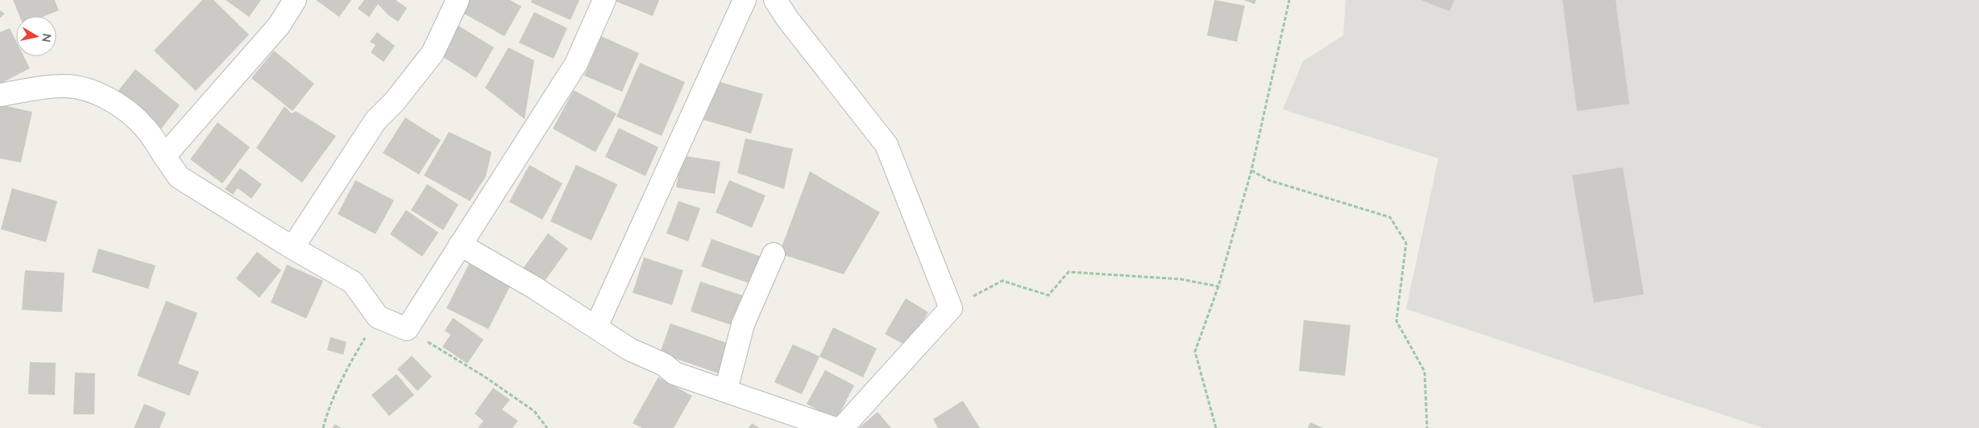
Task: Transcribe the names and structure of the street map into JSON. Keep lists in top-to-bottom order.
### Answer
{
  "north": "right"
}
